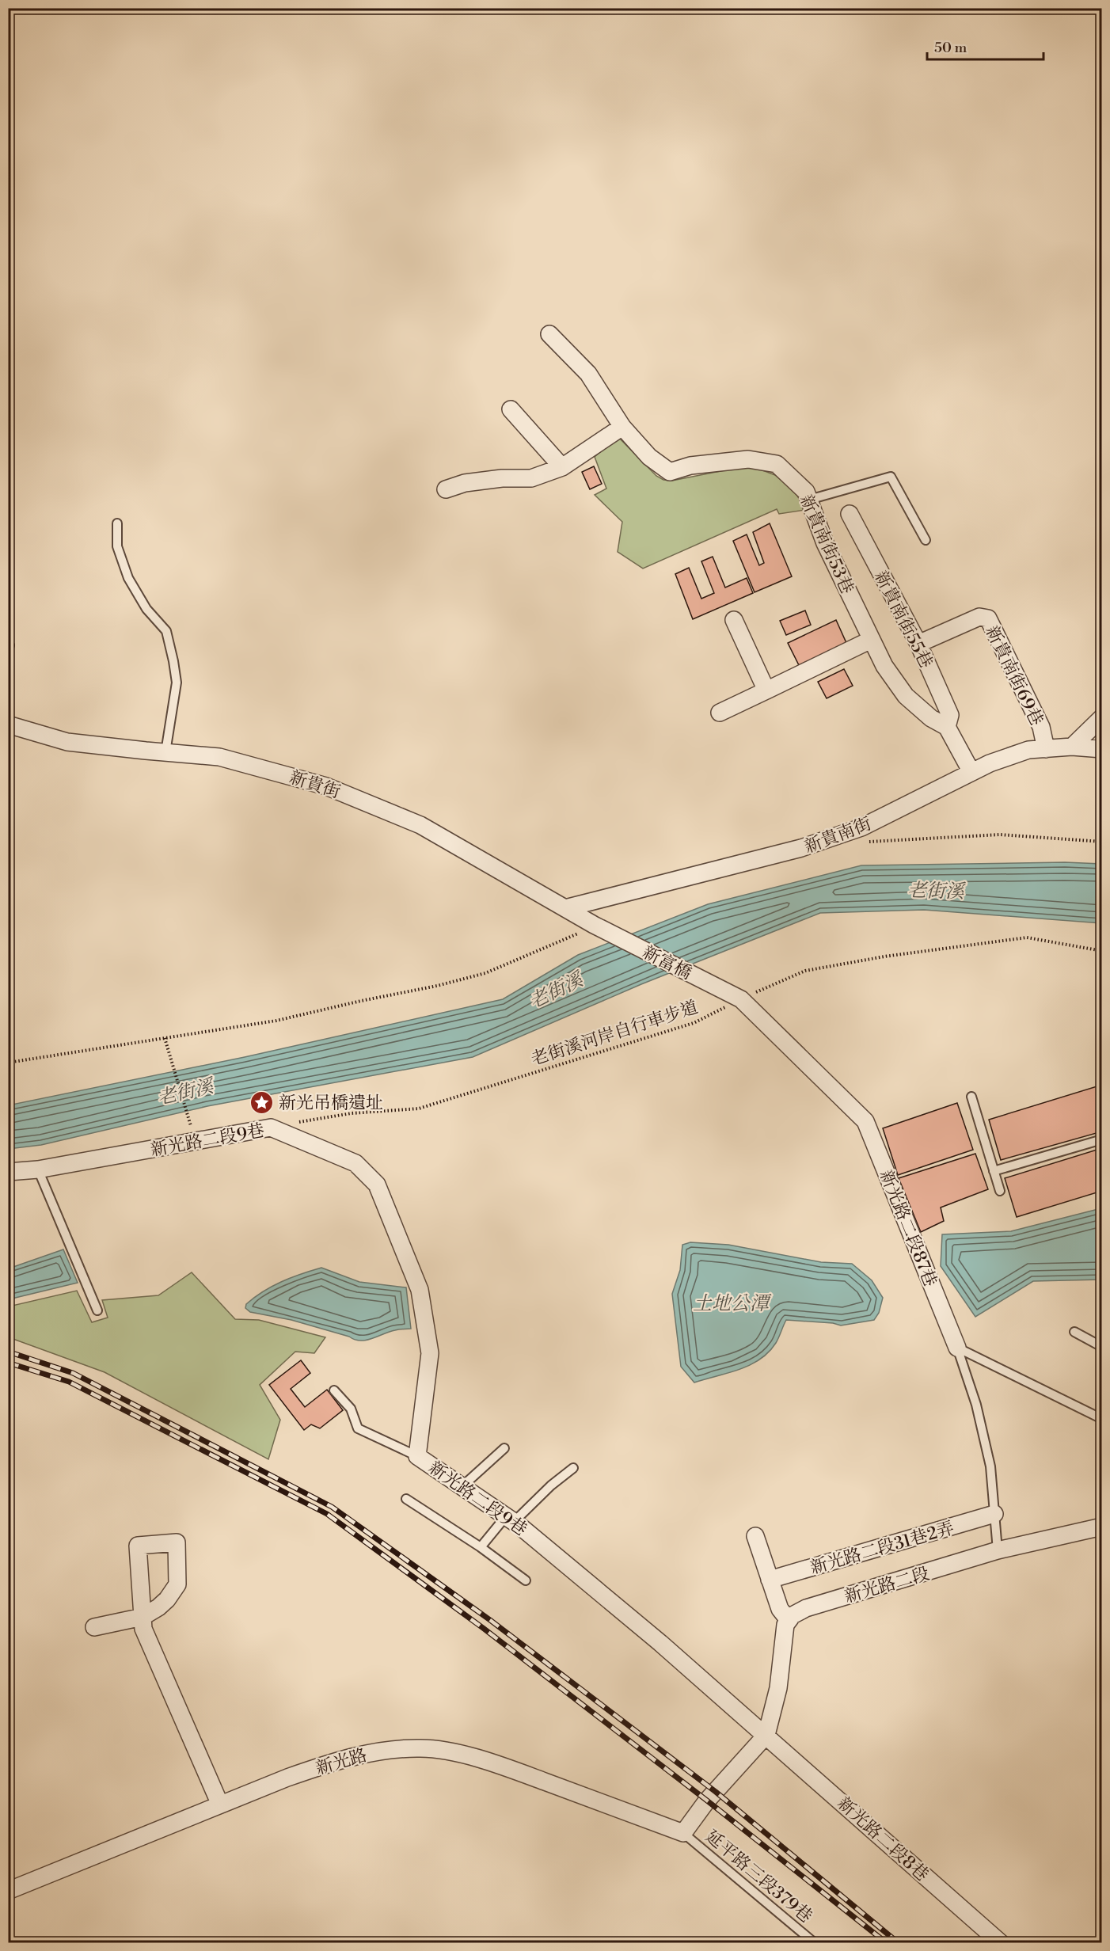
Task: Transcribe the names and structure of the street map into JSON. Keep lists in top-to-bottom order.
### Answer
{
  "streets": {
    "street": [
      "新貴南街53巷",
      "新貴南街55巷",
      "新貴南街69巷",
      "新貴街",
      "新貴南街",
      "新富橋",
      "新光路二段9巷",
      "新光路二段87巷",
      "新光路二段31巷2弄",
      "新光路二段",
      "新光路",
      "新光路二段8巷"
    ],
    "lane": ["延平路三段379巷"],
    "path": ["老街溪河岸自行車步道"]
  },
  "crossings": [
    ["新貴南街53巷", "新貴南街55巷"],
    ["新貴南街53巷", "新貴南街"],
    ["新貴南街55巷", "新貴南街69巷"],
    ["新貴南街69巷", "新貴南街"],
    ["新貴街", "新貴南街"],
    ["新貴街", "新富橋"],
    ["新富橋", "老街溪河岸自行車步道"],
    ["新富橋", "新光路二段87巷"],
    ["老街溪河岸自行車步道", "新光路二段87巷"],
    ["新光路二段9巷", "新光路二段8巷"],
    ["新光路", "延平路三段379巷"]
  ],
  "water": ["老街溪", "土地公潭"],
  "places": {
    "place": ["新光吊橋遺址"]
  },
  "scale_bar": "50 m"
}
